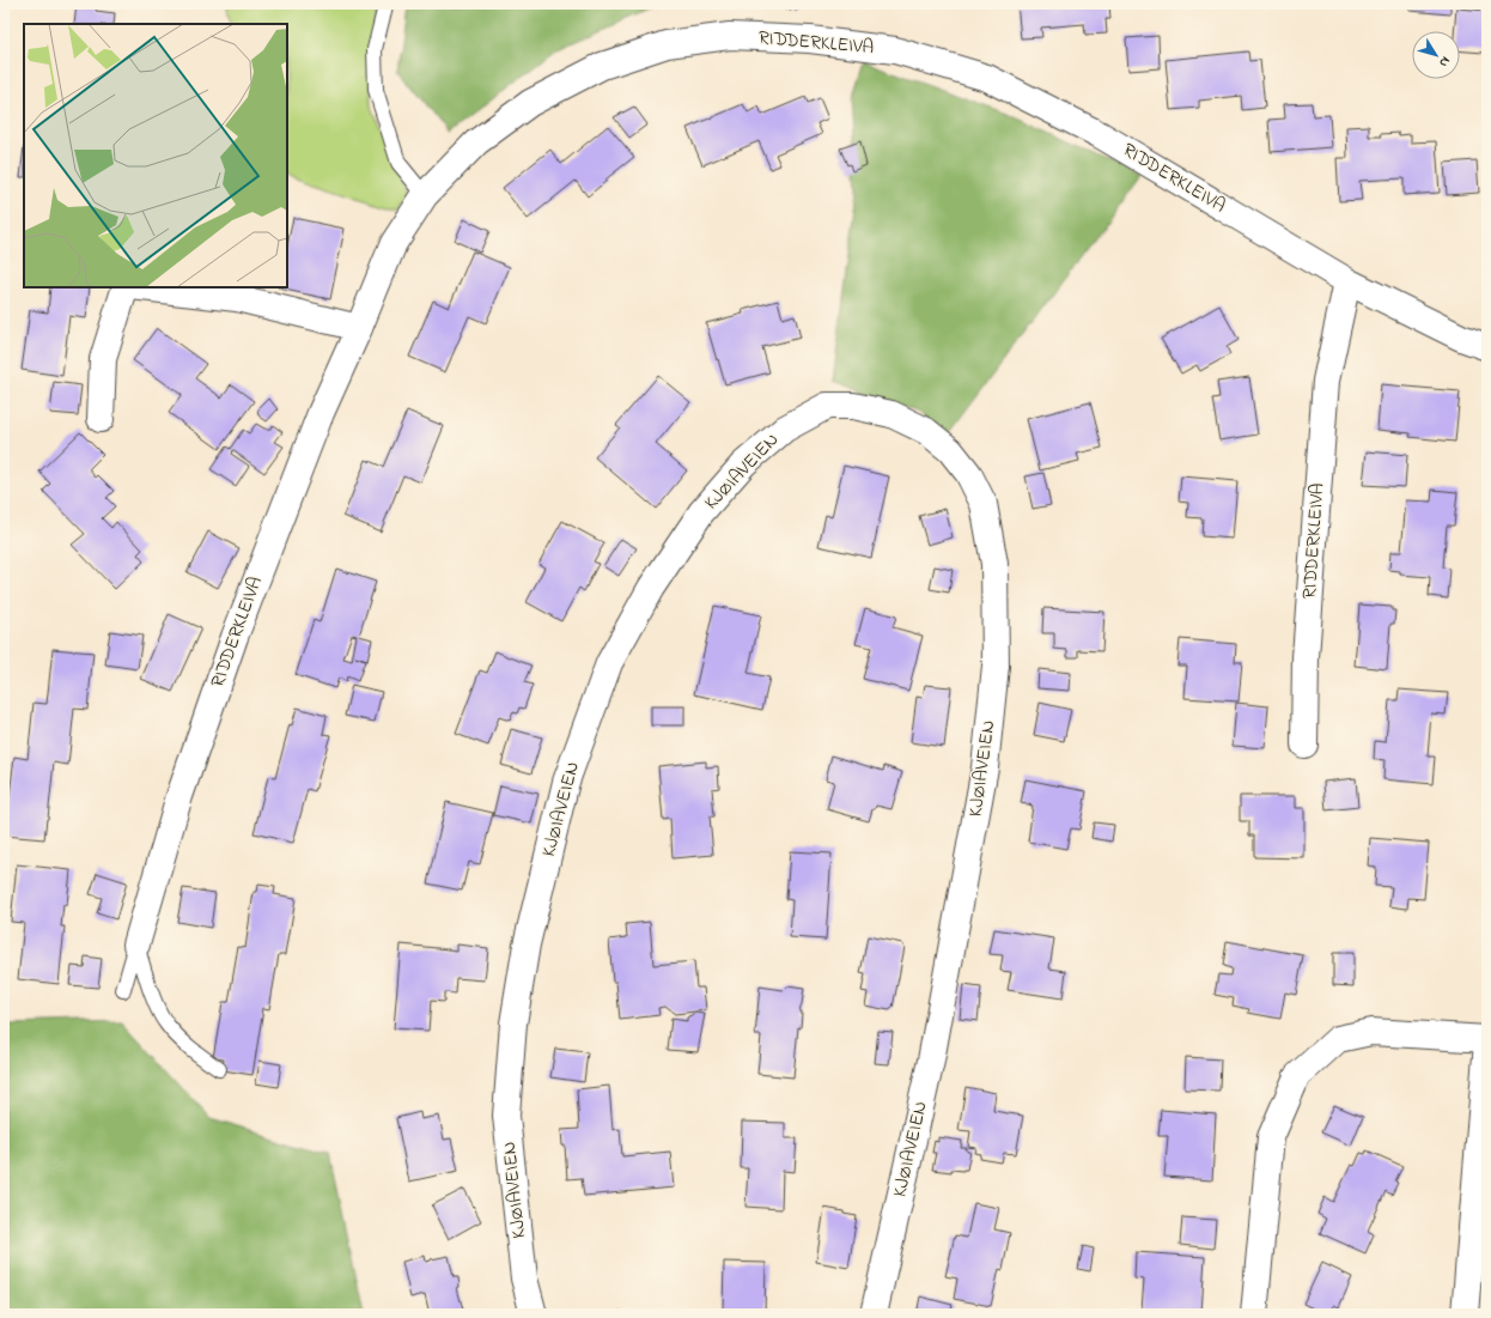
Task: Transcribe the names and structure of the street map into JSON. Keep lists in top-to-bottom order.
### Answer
{
  "streets": {
    "street": ["RIDDERKLEIVA", "KJØIAVEIEN"]
  },
  "north": "bottom right"
}
